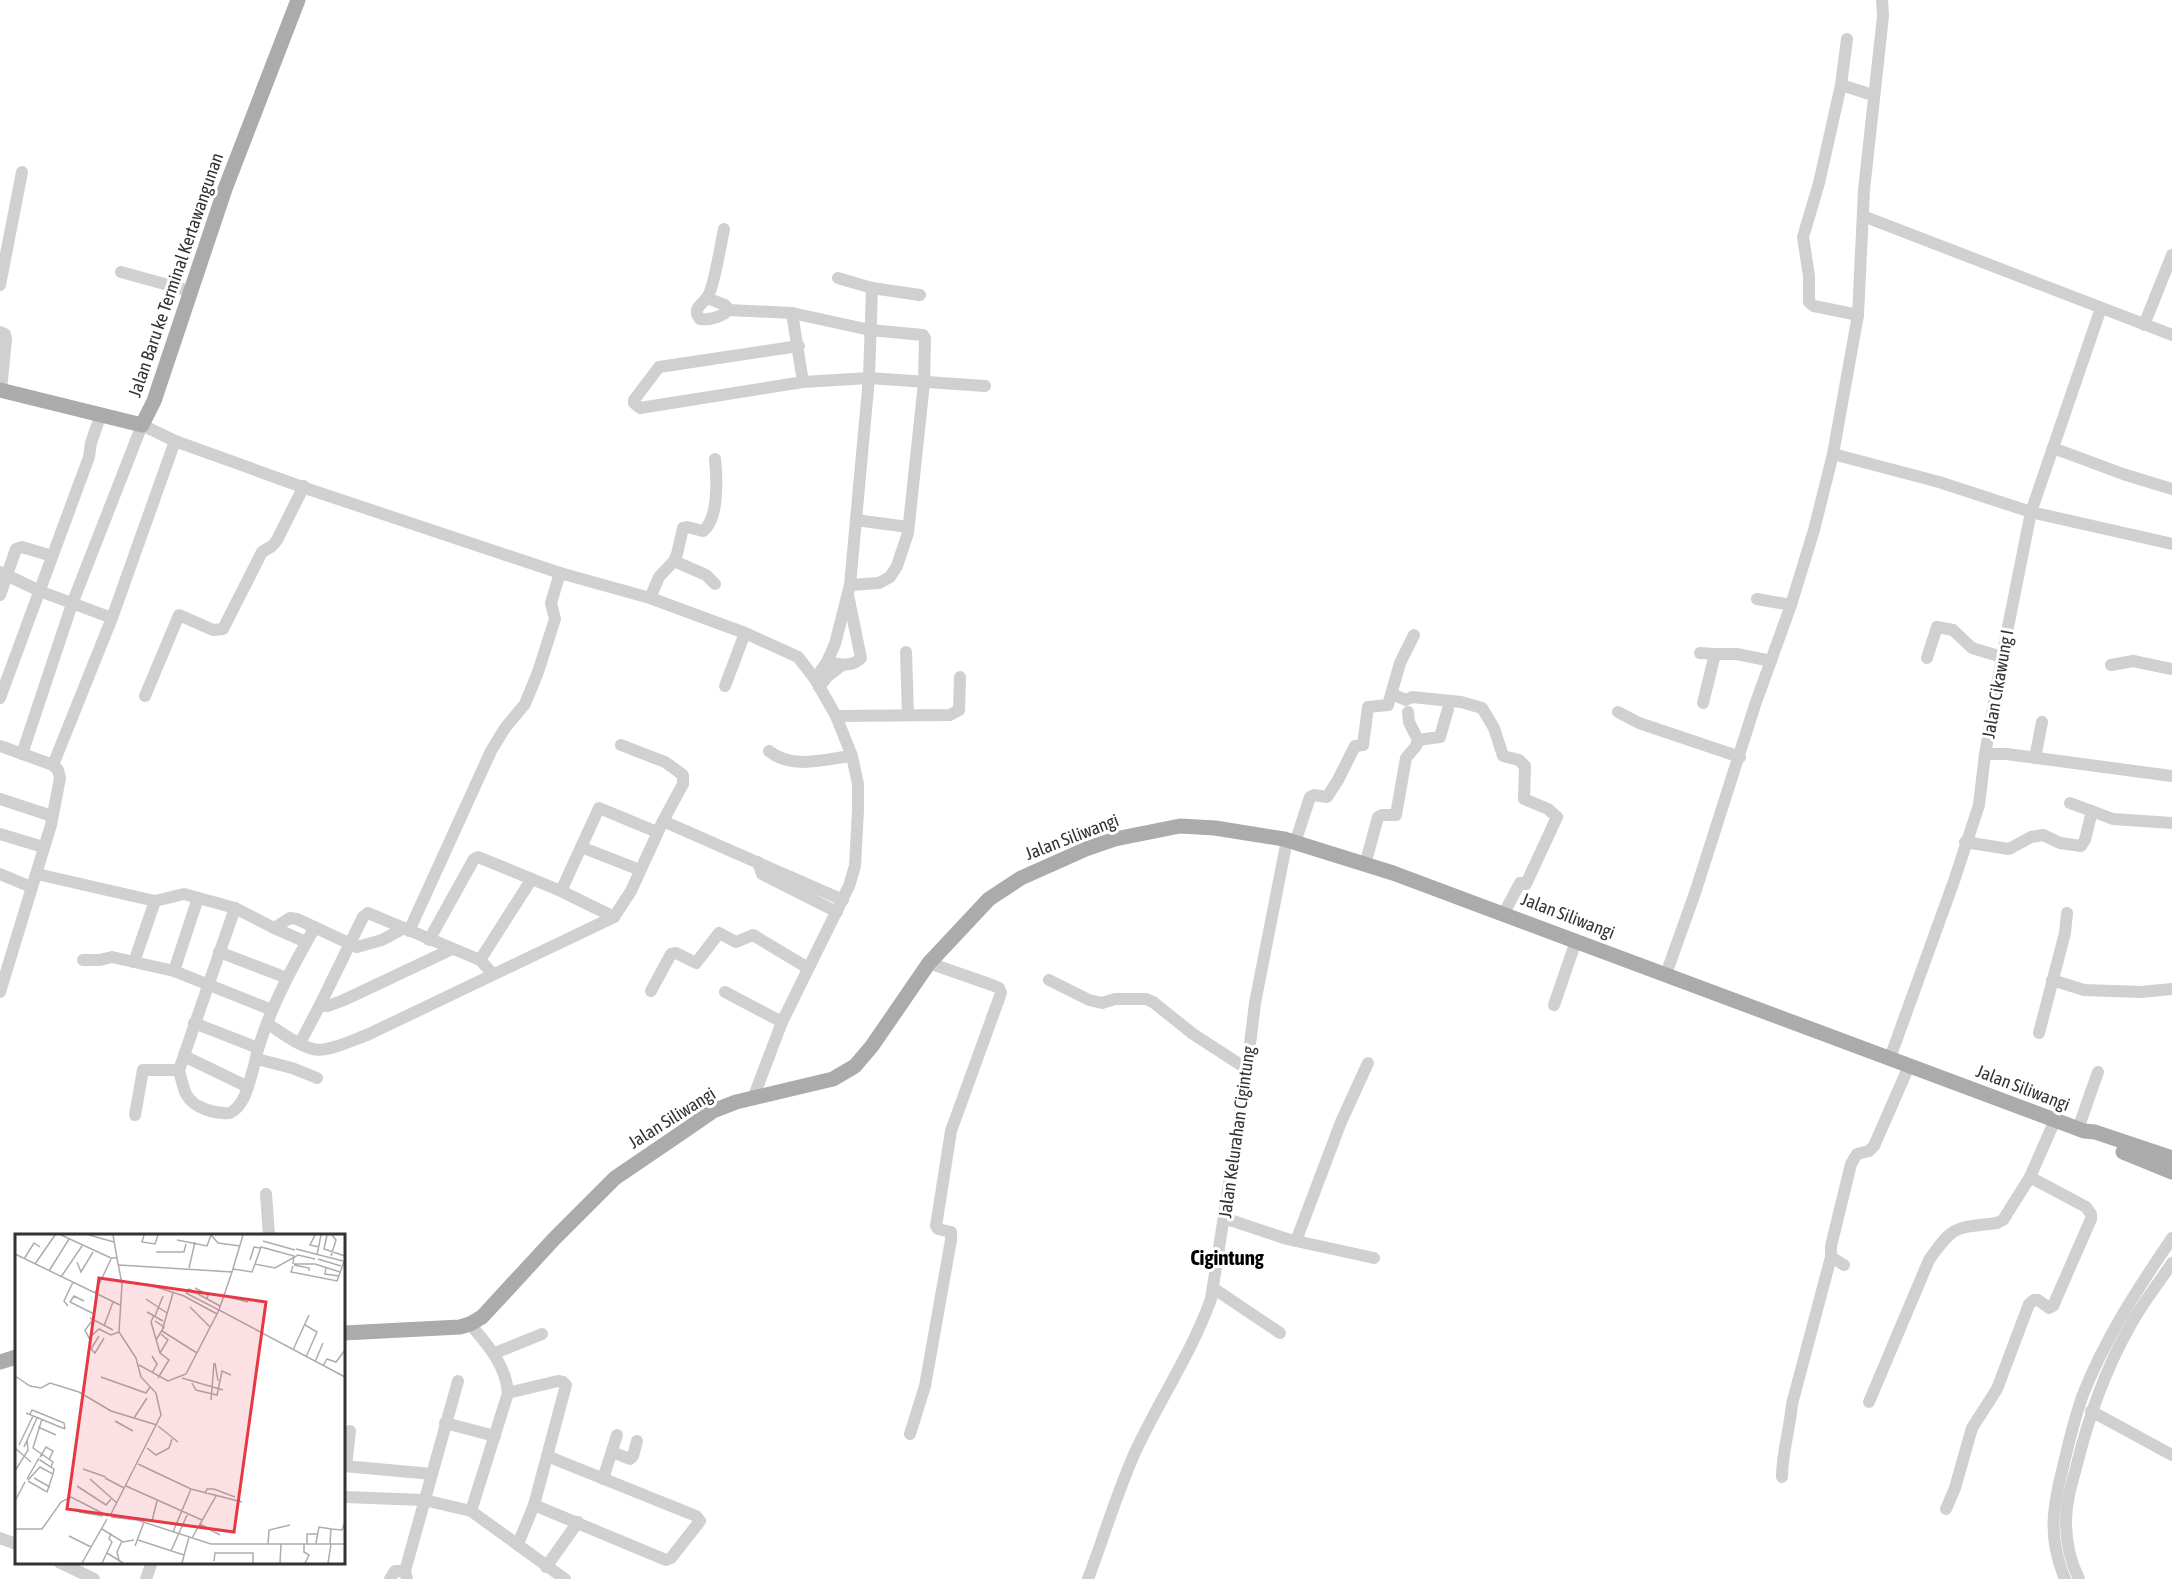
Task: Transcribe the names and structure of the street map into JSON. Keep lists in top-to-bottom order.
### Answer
{
  "streets": {
    "main road": ["Jalan Baru ke Terminal Kertawangunan", "Jalan Siliwangi"],
    "street": ["Jalan Cikawung I", "Jalan Kelurahan Cigintung"]
  },
  "crossings": [
    ["Jalan Cikawung I", "Jalan Siliwangi"],
    ["Jalan Siliwangi", "Jalan Kelurahan Cigintung"]
  ],
  "districts": ["Cigintung"]
}
